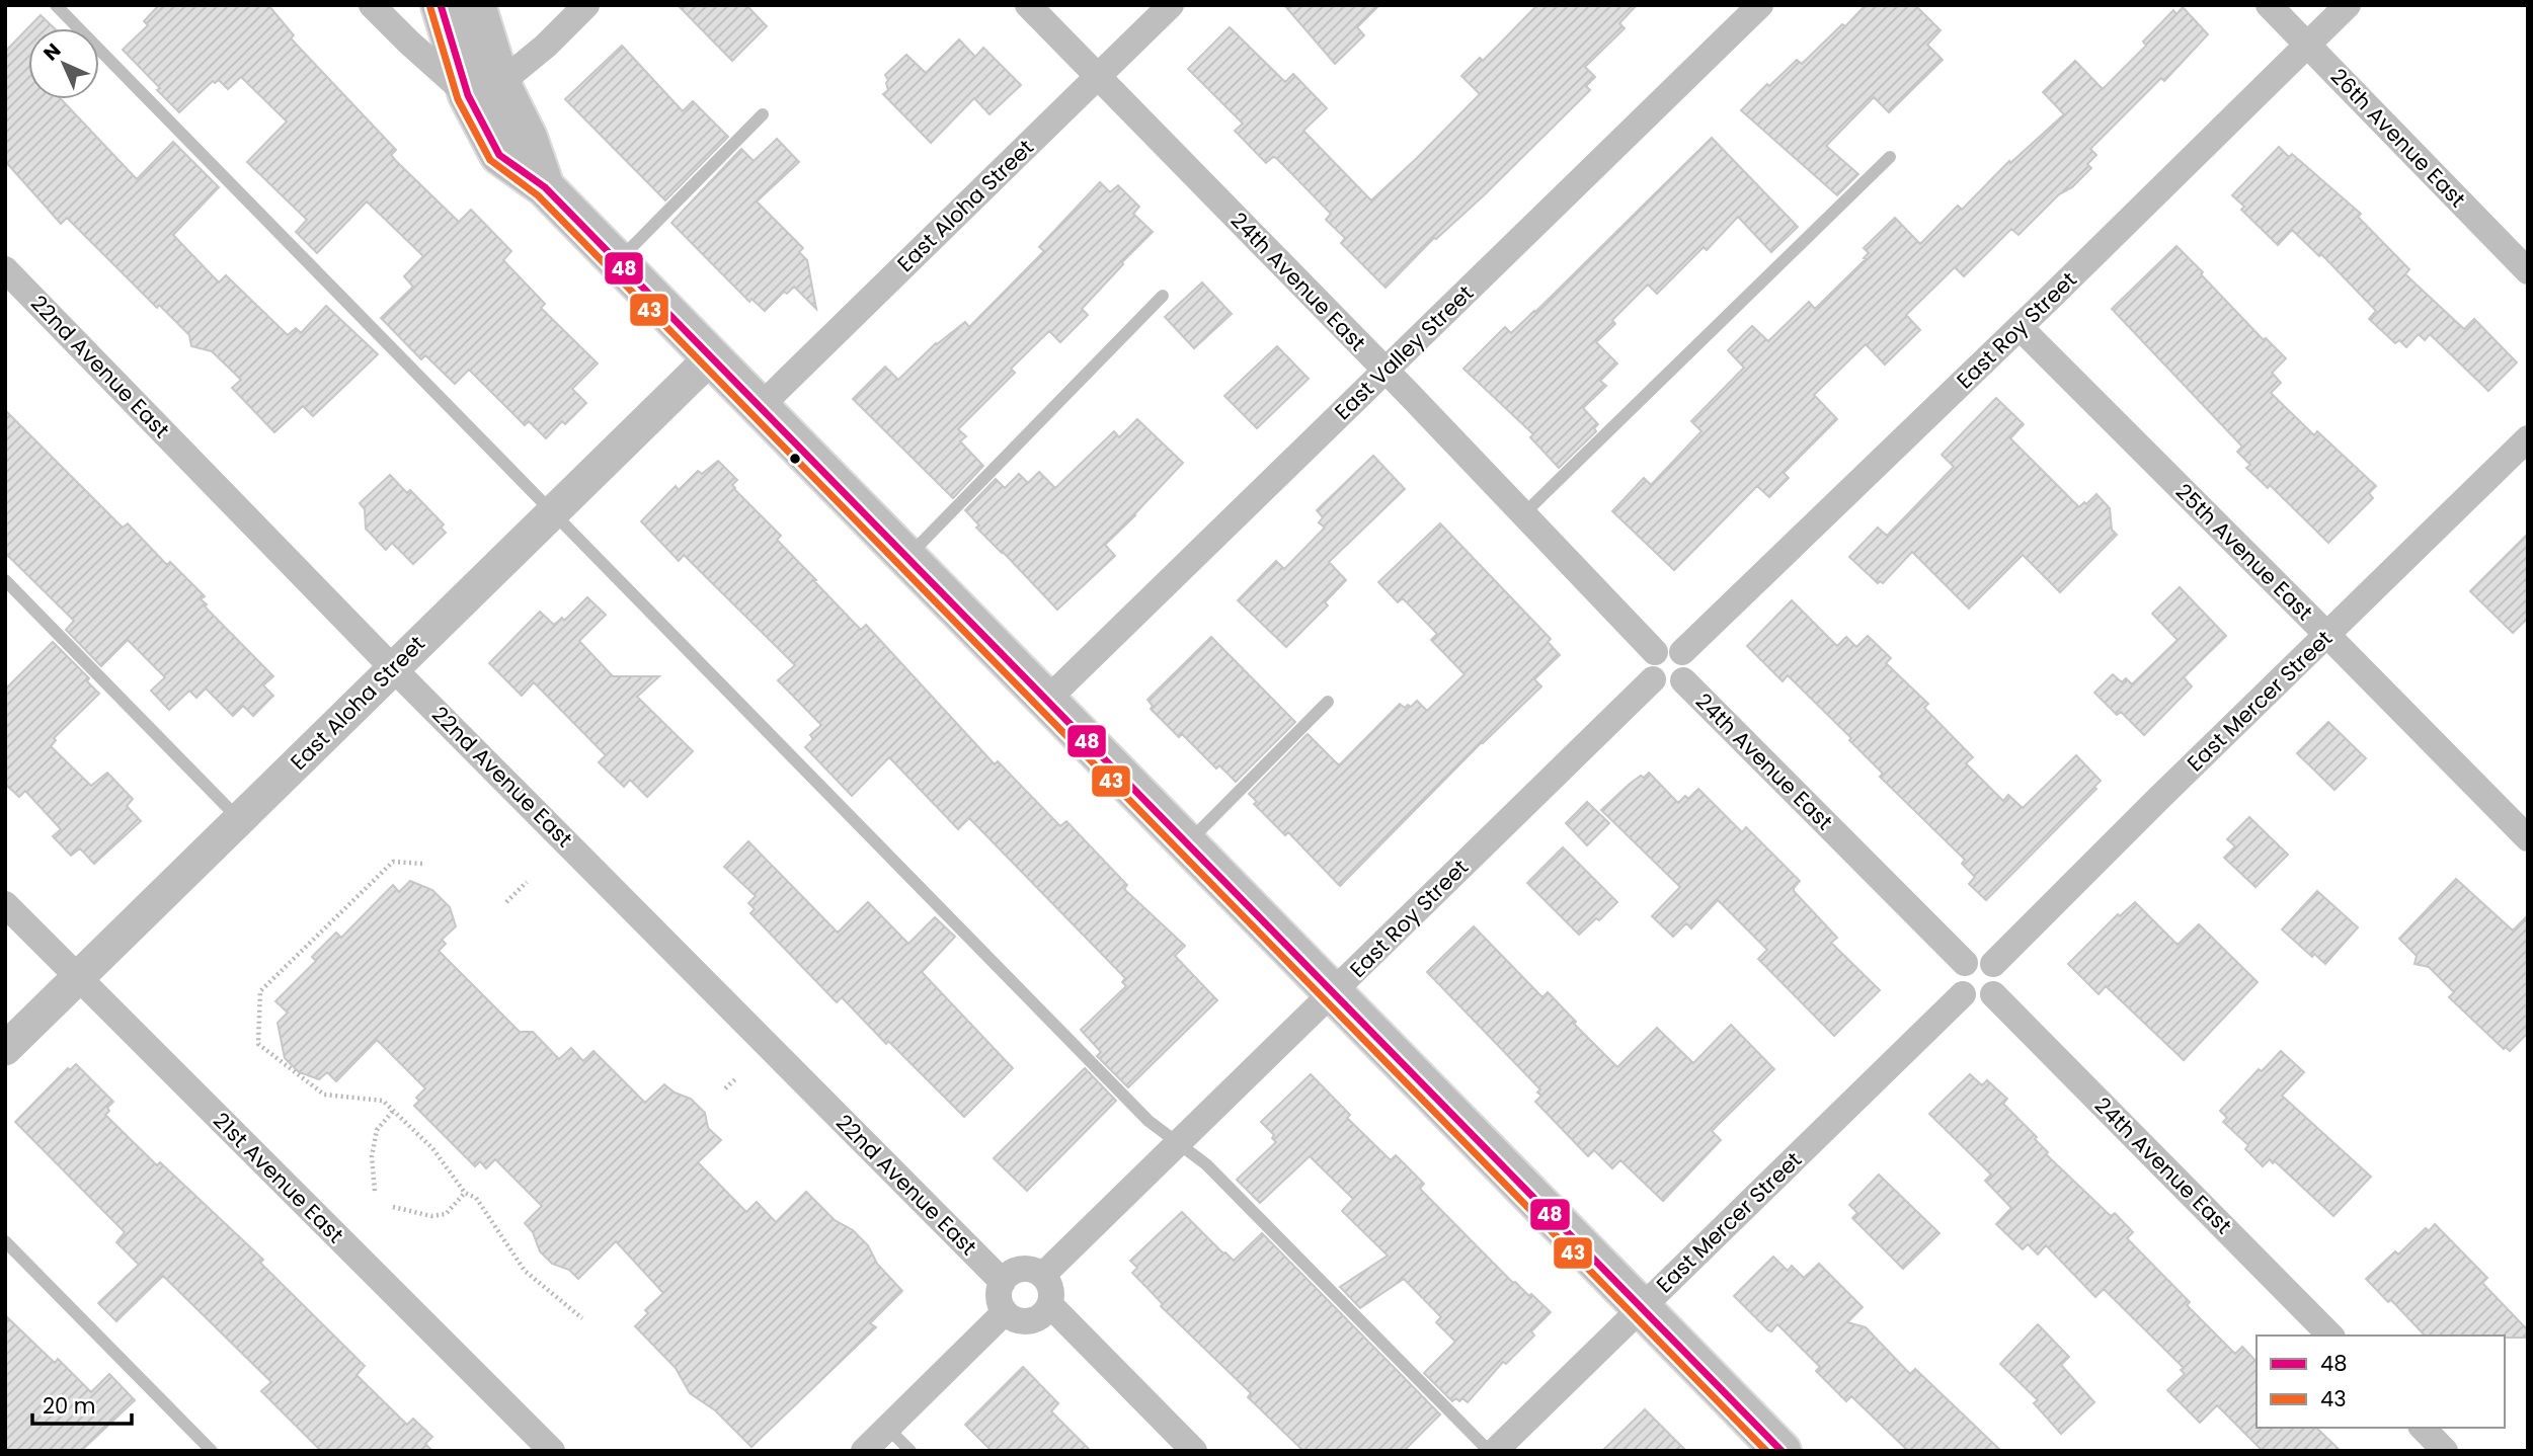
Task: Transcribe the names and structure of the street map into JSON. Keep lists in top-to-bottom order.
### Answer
{
  "streets": {
    "street": [
      "26th Avenue East",
      "East Aloha Street",
      "24th Avenue East",
      "East Roy Street",
      "East Valley Street",
      "22nd Avenue East",
      "25th Avenue East",
      "East Mercer Street",
      "21st Avenue East"
    ]
  },
  "crossings": [
    ["26th Avenue East", "East Roy Street"],
    ["East Aloha Street", "24th Avenue East"],
    ["East Aloha Street", "22nd Avenue East"],
    ["East Aloha Street", "21st Avenue East"],
    ["24th Avenue East", "East Roy Street"],
    ["24th Avenue East", "East Valley Street"],
    ["24th Avenue East", "East Mercer Street"],
    ["East Roy Street", "22nd Avenue East"],
    ["East Roy Street", "25th Avenue East"],
    ["25th Avenue East", "East Mercer Street"]
  ],
  "lines": ["transit line 48", "transit line 43"],
  "legend": ["48", "43"],
  "scale_bar": "20 m",
  "north": "top left"
}
